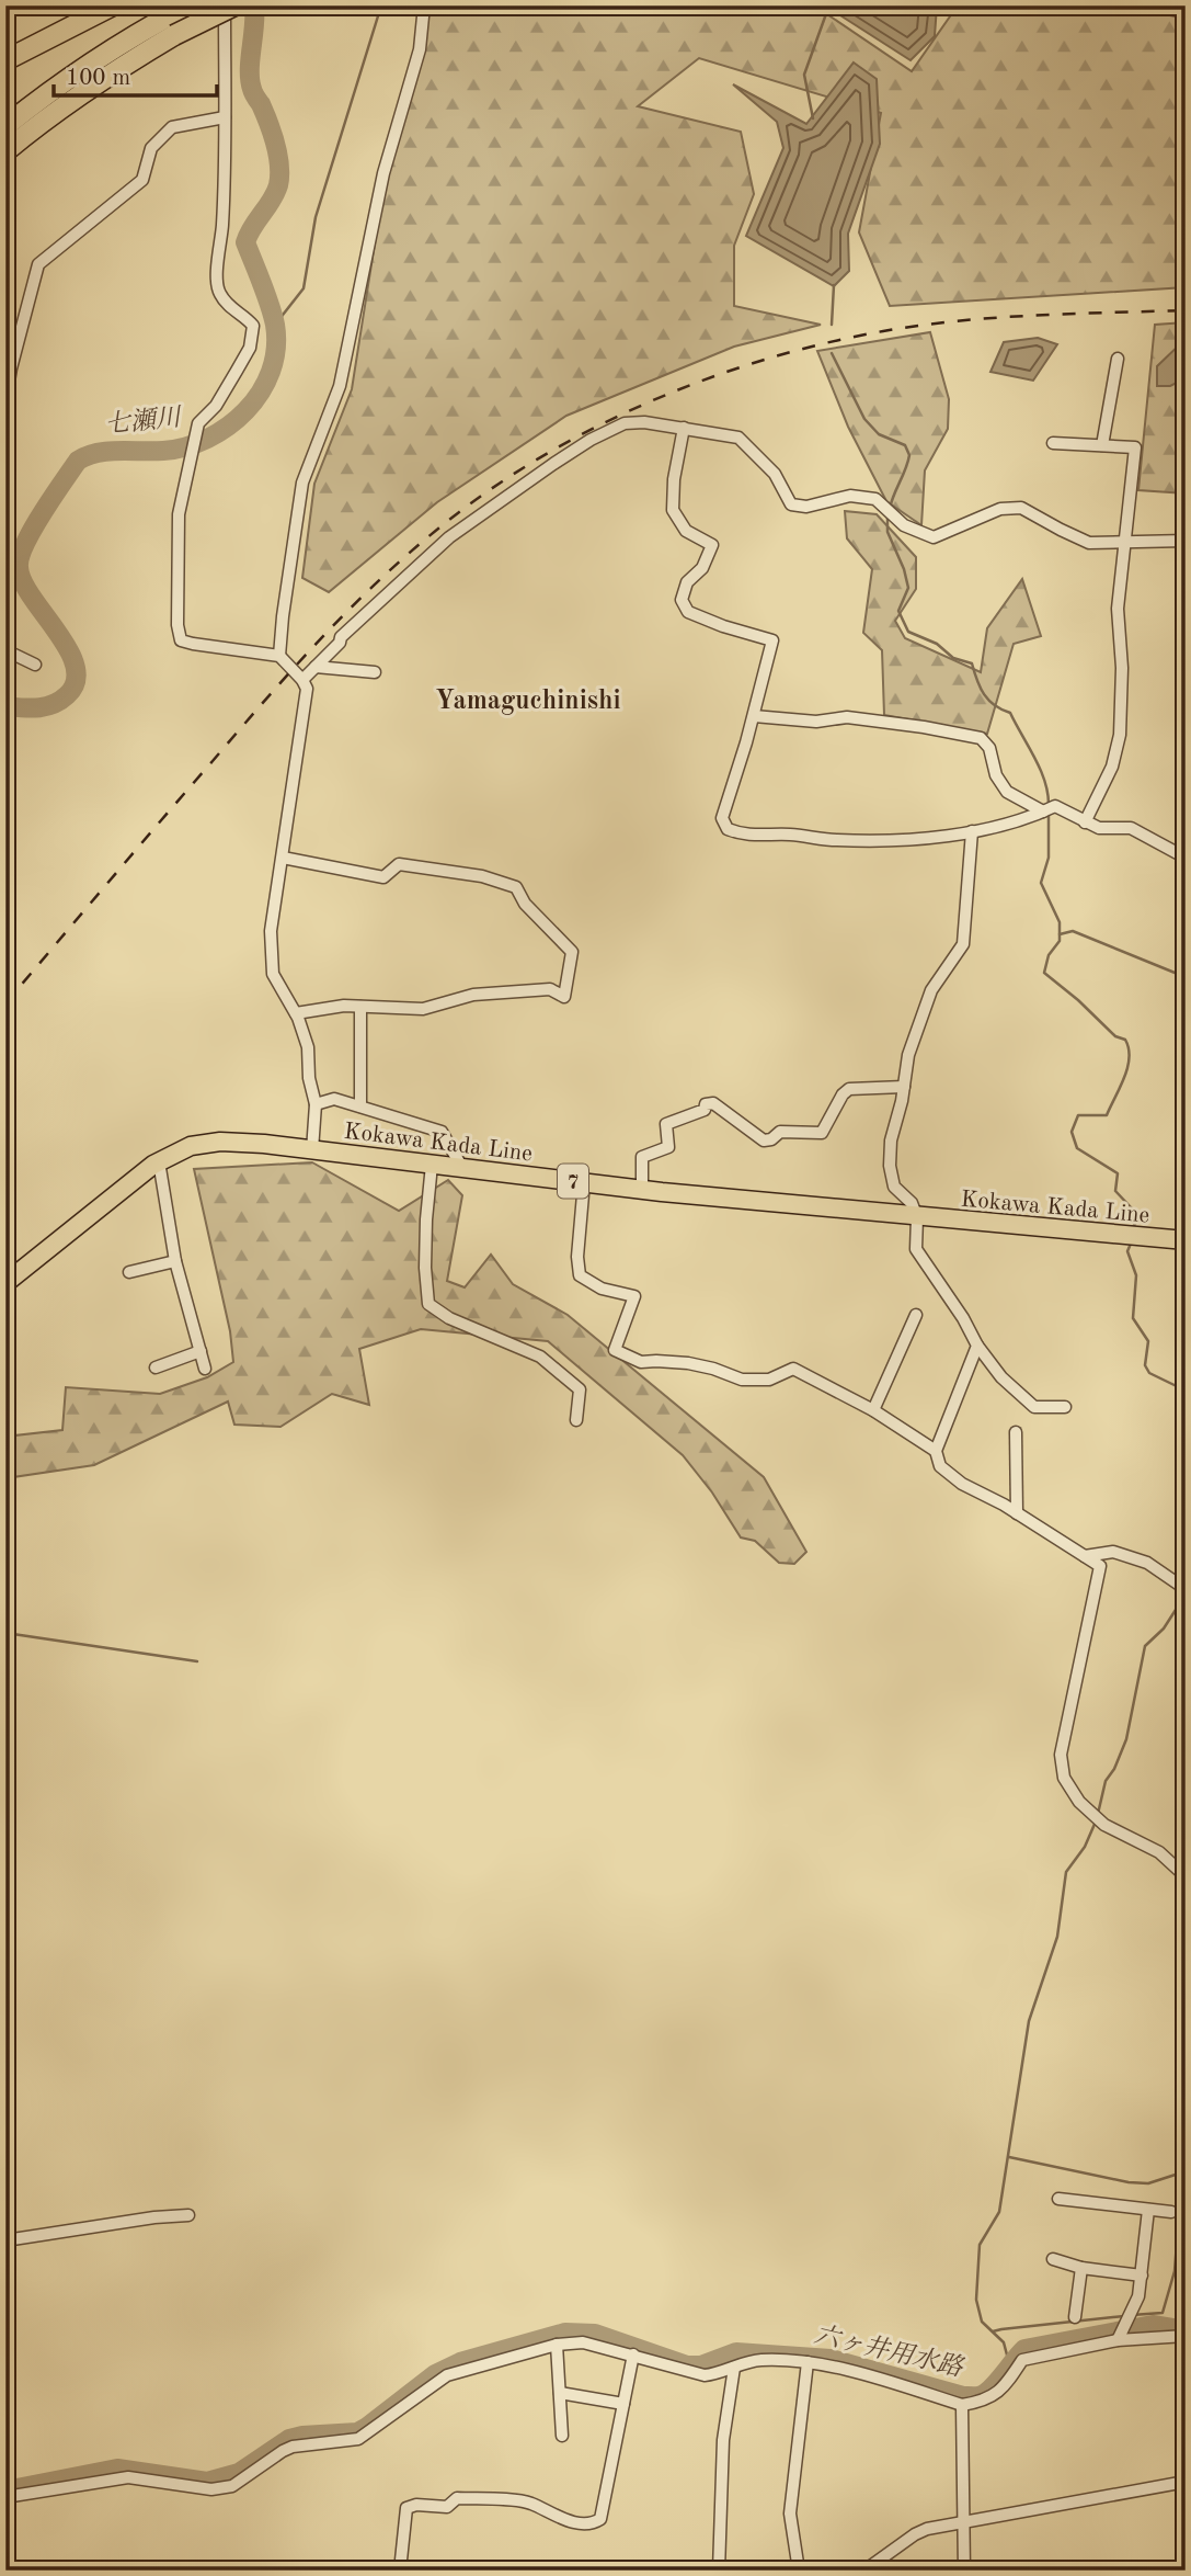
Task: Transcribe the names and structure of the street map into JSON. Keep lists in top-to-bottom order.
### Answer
{
  "streets": {
    "main road": ["Kokawa Kada Line", "7"]
  },
  "districts": ["Yamaguchinishi"],
  "water": ["七瀬川", "六ヶ井用水路"],
  "scale_bar": "100 m"
}
